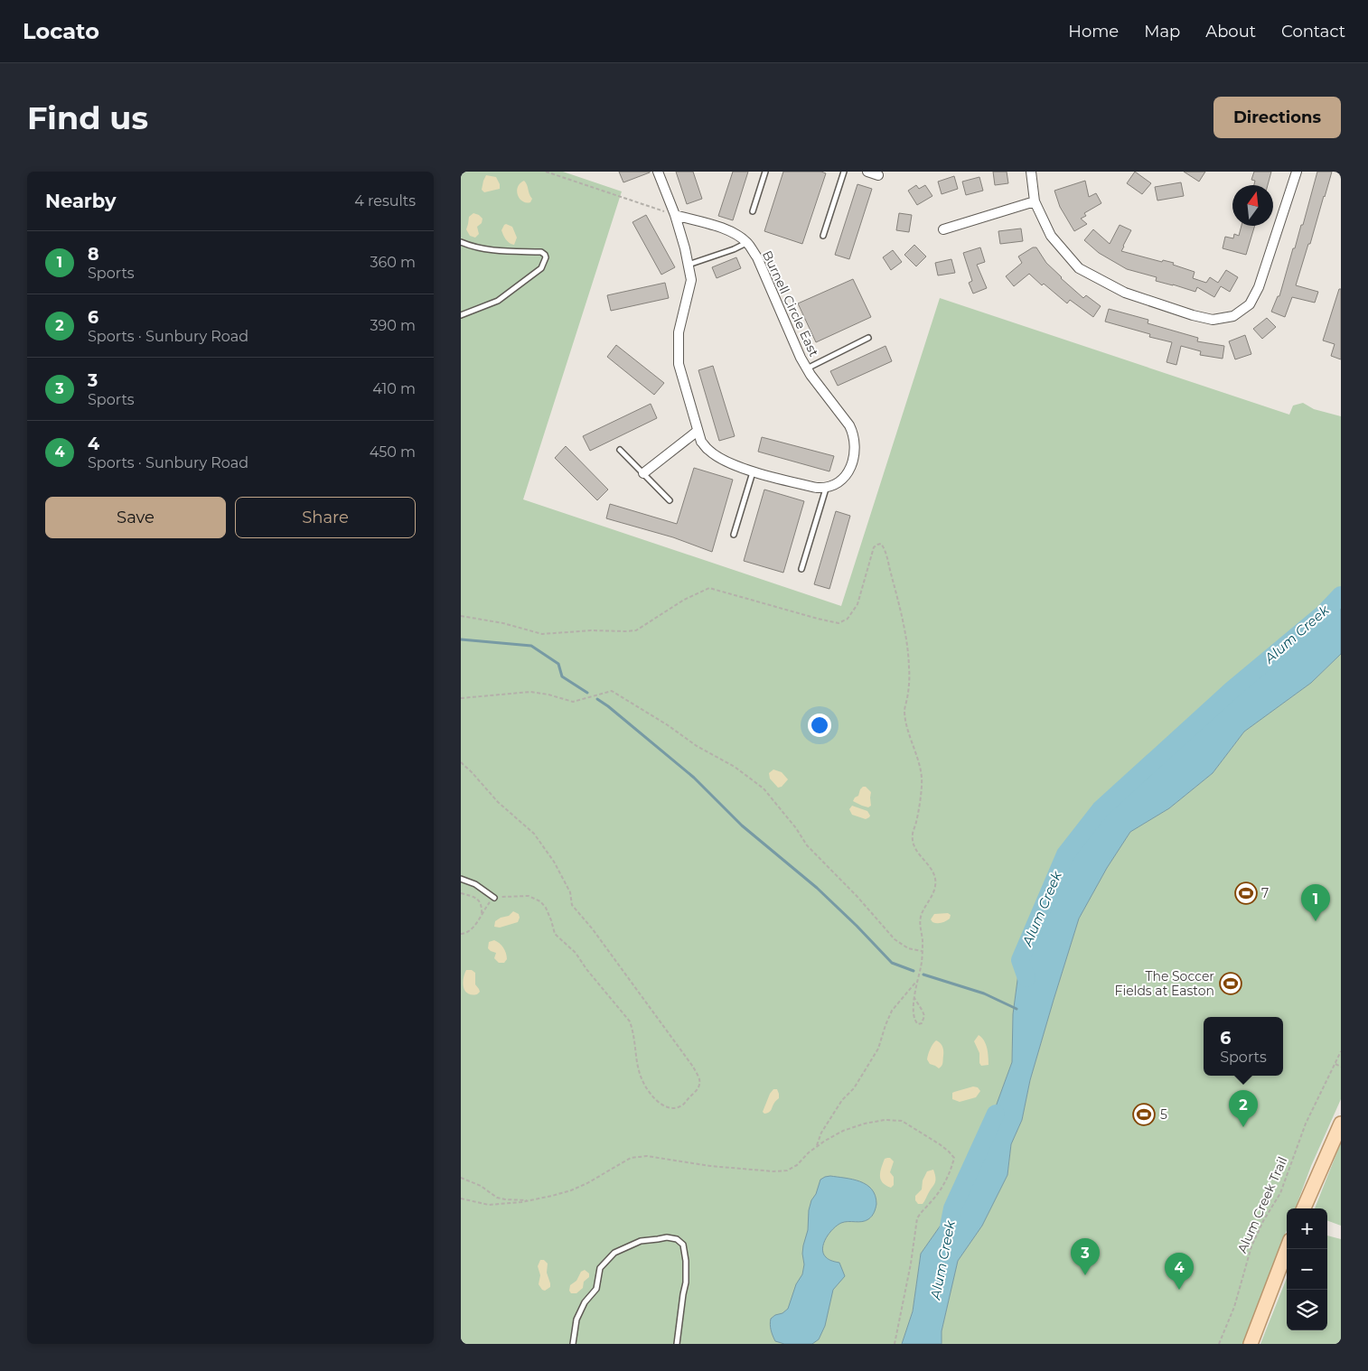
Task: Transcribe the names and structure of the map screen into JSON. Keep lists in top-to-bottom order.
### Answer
{
  "streets": {
    "street": ["Burnell Circle East"],
    "path": ["Alum Creek Trail"]
  },
  "water": ["Alum Creek"],
  "places": {
    "sports": ["7", "The Soccer Fields at Easton", "5"]
  },
  "north": "top",
  "page": {
    "header": "Locato",
    "nav": [
      "Home",
      "Map",
      "About",
      "Contact"
    ],
    "buttons": [
      "Directions",
      ["Save", "Share"]
    ],
    "title": "Find us",
    "heading": ["Nearby", "4 results"],
    "list": [
      {
        "mark": "1",
        "name": "8",
        "note": "Sports",
        "value": "360 m"
      },
      {
        "mark": "2",
        "name": "6",
        "note": "Sports · Sunbury Road",
        "value": "390 m"
      },
      {
        "mark": "3",
        "name": "3",
        "note": "Sports",
        "value": "410 m"
      },
      {
        "mark": "4",
        "name": "4",
        "note": "Sports · Sunbury Road",
        "value": "450 m"
      }
    ],
    "pins": [
      "1",
      "2",
      "3",
      "4"
    ],
    "popup": ["6", "Sports"],
    "map_buttons": ["+", "−"]
  }
}
